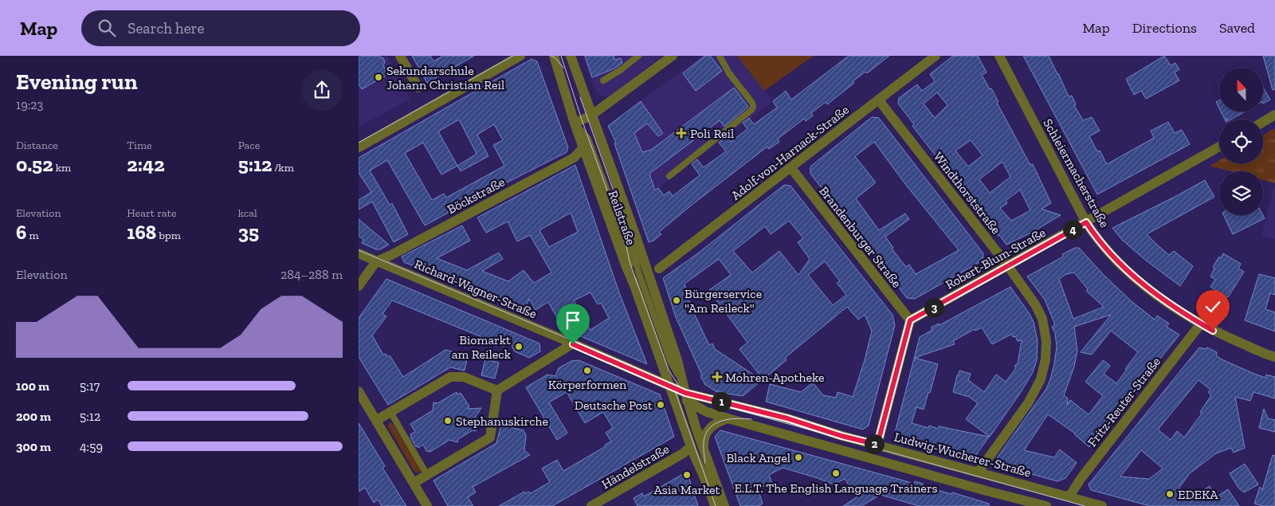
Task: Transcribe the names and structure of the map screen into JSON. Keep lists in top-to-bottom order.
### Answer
{
  "streets": {
    "street": [
      "Adolf-von-Harnack-Straße",
      "Schleiermacherstraße",
      "Windthorststraße",
      "Böckstraße",
      "Reilstraße",
      "Brandenburger Straße",
      "Robert-Blum-Straße",
      "Richard-Wagner-Straße",
      "Fritz-Reuter-Straße",
      "Ludwig-Wucherer-Straße",
      "Händelstraße"
    ]
  },
  "crossings": [
    ["Adolf-von-Harnack-Straße", "Windthorststraße"],
    ["Adolf-von-Harnack-Straße", "Brandenburger Straße"],
    ["Schleiermacherstraße", "Robert-Blum-Straße"],
    ["Schleiermacherstraße", "Fritz-Reuter-Straße"],
    ["Windthorststraße", "Robert-Blum-Straße"],
    ["Windthorststraße", "Ludwig-Wucherer-Straße"],
    ["Böckstraße", "Reilstraße"],
    ["Böckstraße", "Richard-Wagner-Straße"],
    ["Reilstraße", "Richard-Wagner-Straße"],
    ["Reilstraße", "Ludwig-Wucherer-Straße"],
    ["Reilstraße", "Händelstraße"],
    ["Brandenburger Straße", "Robert-Blum-Straße"],
    ["Richard-Wagner-Straße", "Ludwig-Wucherer-Straße"],
    ["Fritz-Reuter-Straße", "Ludwig-Wucherer-Straße"]
  ],
  "places": {
    "other": [
      "Sekundarschule Johann Christian Reil",
      "Bürgerservice \"Am Reileck\"",
      "Biomarkt am Reileck",
      "Körperformen",
      "Deutsche Post",
      "Stephanuskirche",
      "Black Angel",
      "E.L.T. The English Language Trainers",
      "Asia Market",
      "EDEKA"
    ],
    "health": ["Poli Reil", "Mohren-Apotheke"]
  },
  "north": "top",
  "page": {
    "header": "Map",
    "search": "Search here",
    "nav": ["Map", "Directions", "Saved"],
    "heading": ["Evening run", "19:23"],
    "stats": [
      ["Distance", "0.52 km"],
      ["Time", "2:42"],
      ["Pace", "5:12 /km"],
      ["Elevation", "6 m"],
      ["Heart rate", "168 bpm"],
      ["kcal", "35"]
    ],
    "pins": [
      "4",
      "3",
      "1",
      "2"
    ],
    "chart": ["Elevation", "284–288 m"],
    "list": [
      {
        "name": "100 m",
        "note": "5:17"
      },
      {
        "name": "200 m",
        "note": "5:12"
      },
      {
        "name": "300 m",
        "note": "4:59"
      }
    ]
  }
}
